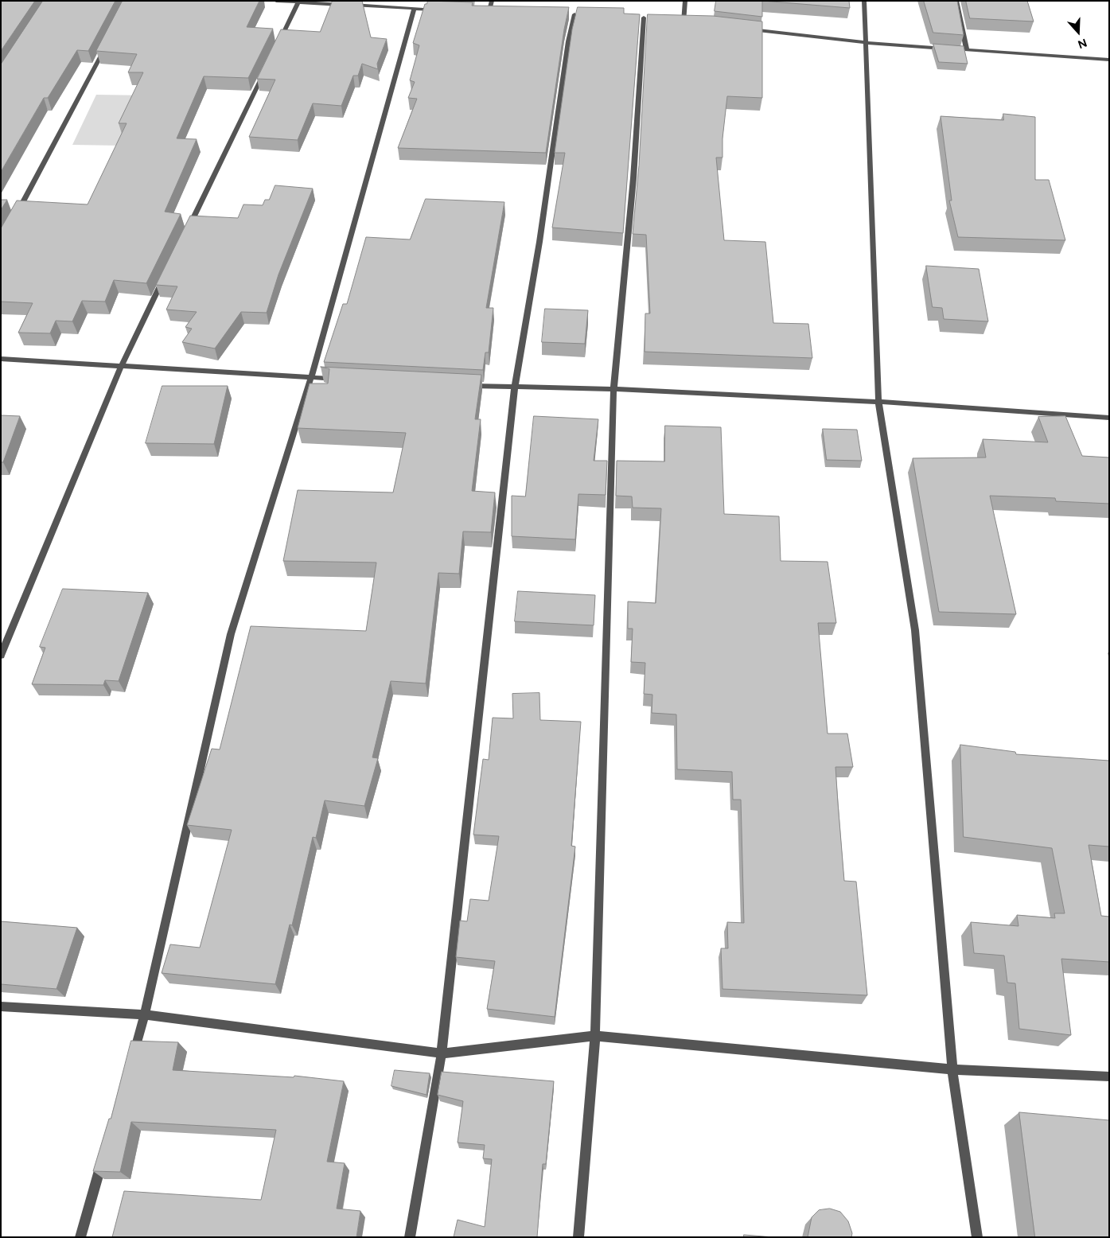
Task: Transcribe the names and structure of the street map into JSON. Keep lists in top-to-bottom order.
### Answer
{
  "north": "bottom"
}
